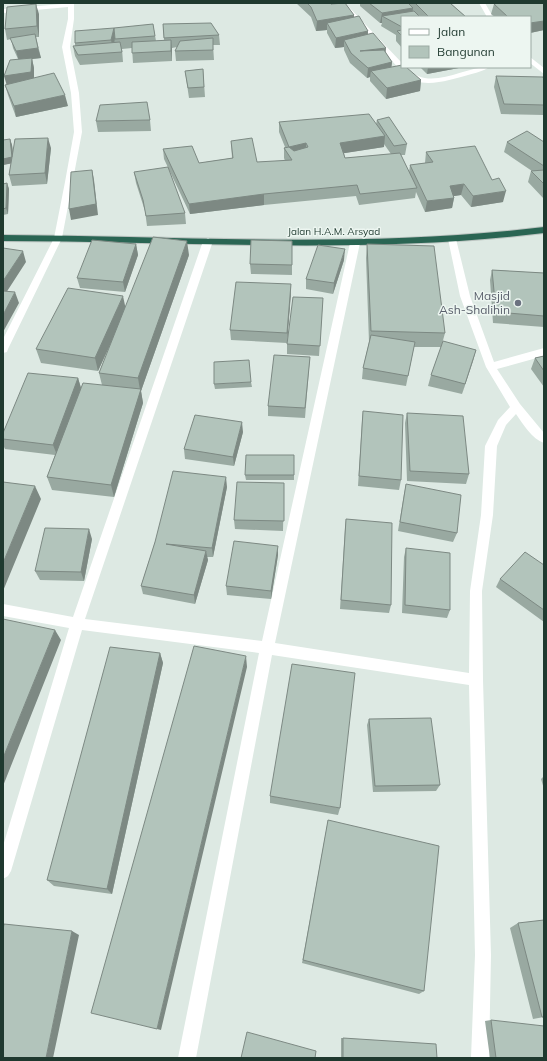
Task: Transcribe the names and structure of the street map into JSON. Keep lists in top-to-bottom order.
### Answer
{
  "streets": {
    "highway": ["Jalan H.A.M. Arsyad"]
  },
  "places": ["Masjid Ash-Shalihin"],
  "legend": ["Jalan", "Bangunan"]
}
